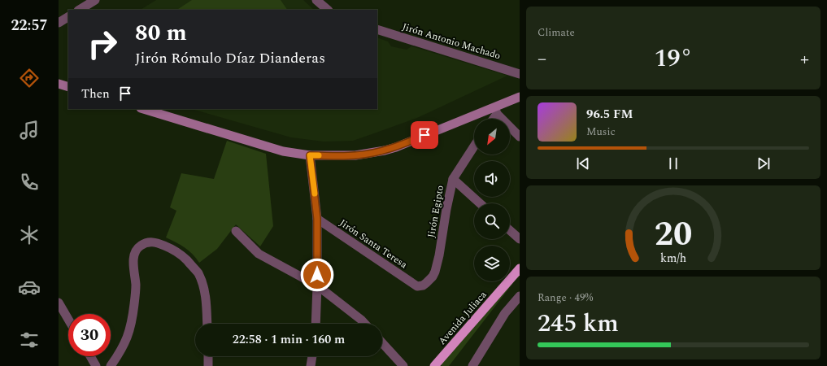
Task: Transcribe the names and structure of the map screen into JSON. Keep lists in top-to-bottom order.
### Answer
{
  "streets": {
    "highway": ["Avenida Juliaca"],
    "street": ["Jirón Antonio Machado", "Jirón Egipto", "Jirón Santa Teresa"]
  },
  "crossings": [
    ["Jirón Egipto", "Jirón Santa Teresa"]
  ],
  "north": "bottom left",
  "page": {
    "tabs": "22:57",
    "tile": [
      "Climate",
      ["Range · 49%", "245 km"]
    ],
    "turn": ["80 m", "Jirón Rómulo Díaz Dianderas"],
    "heat": ["−", "19°", "+"],
    "then": "Then",
    "song": ["96.5 FM", "Music"],
    "limit": "30",
    "trip": "22:58 · 1 min · 160 m",
    "gauge": ["20", "km/h"]
  }
}
